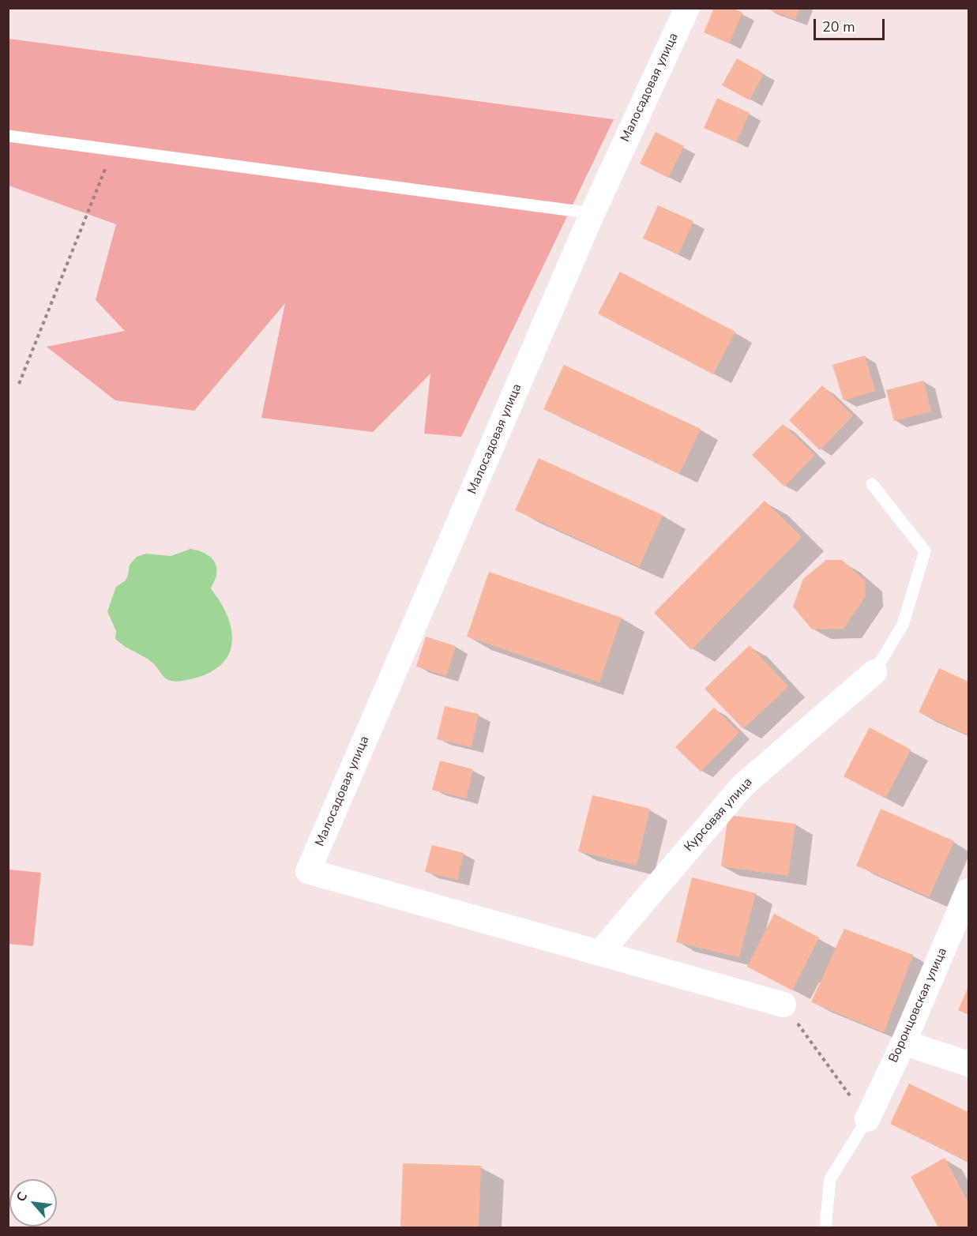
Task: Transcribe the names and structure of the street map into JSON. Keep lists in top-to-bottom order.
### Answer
{
  "streets": {
    "street": ["Малосадовая улица", "Курсовая улица", "Воронцовская улица"]
  },
  "crossings": [
    ["Малосадовая улица", "Курсовая улица"]
  ],
  "scale_bar": "20 m",
  "north": "top left"
}
